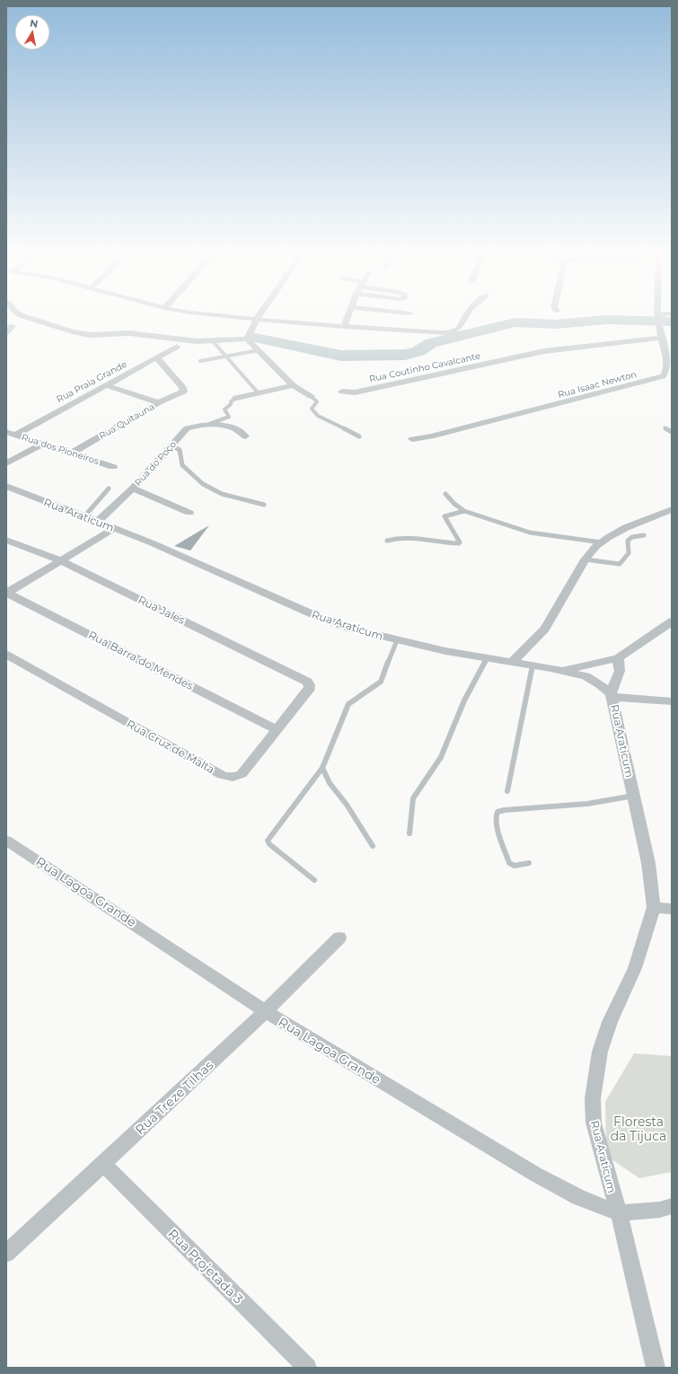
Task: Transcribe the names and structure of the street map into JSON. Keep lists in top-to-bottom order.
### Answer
{
  "streets": {
    "street": [
      "Rua Coutinho Cavalcante",
      "Rua Praia Grande",
      "Rua Isaac Newton",
      "Rua Quitauna",
      "Rua dos Pioneiros",
      "Rua do Poço",
      "Rua Araticum",
      "Rua Jales",
      "Rua Barra do Mendes",
      "Rua Cruz de Malta",
      "Rua Lagoa Grande",
      "Rua Treze Tilhas",
      "Rua Projetada 3"
    ]
  },
  "crossings": [
    ["Rua Coutinho Cavalcante", "Rua Isaac Newton"],
    ["Rua Praia Grande", "Rua Quitauna"],
    ["Rua Praia Grande", "Rua dos Pioneiros"],
    ["Rua Quitauna", "Rua dos Pioneiros"],
    ["Rua do Poço", "Rua Araticum"],
    ["Rua Araticum", "Rua Lagoa Grande"],
    ["Rua Jales", "Rua Cruz de Malta"],
    ["Rua Barra do Mendes", "Rua Cruz de Malta"],
    ["Rua Lagoa Grande", "Rua Treze Tilhas"],
    ["Rua Treze Tilhas", "Rua Projetada 3"]
  ],
  "parks": ["Floresta da Tijuca"],
  "north": "top"
}
